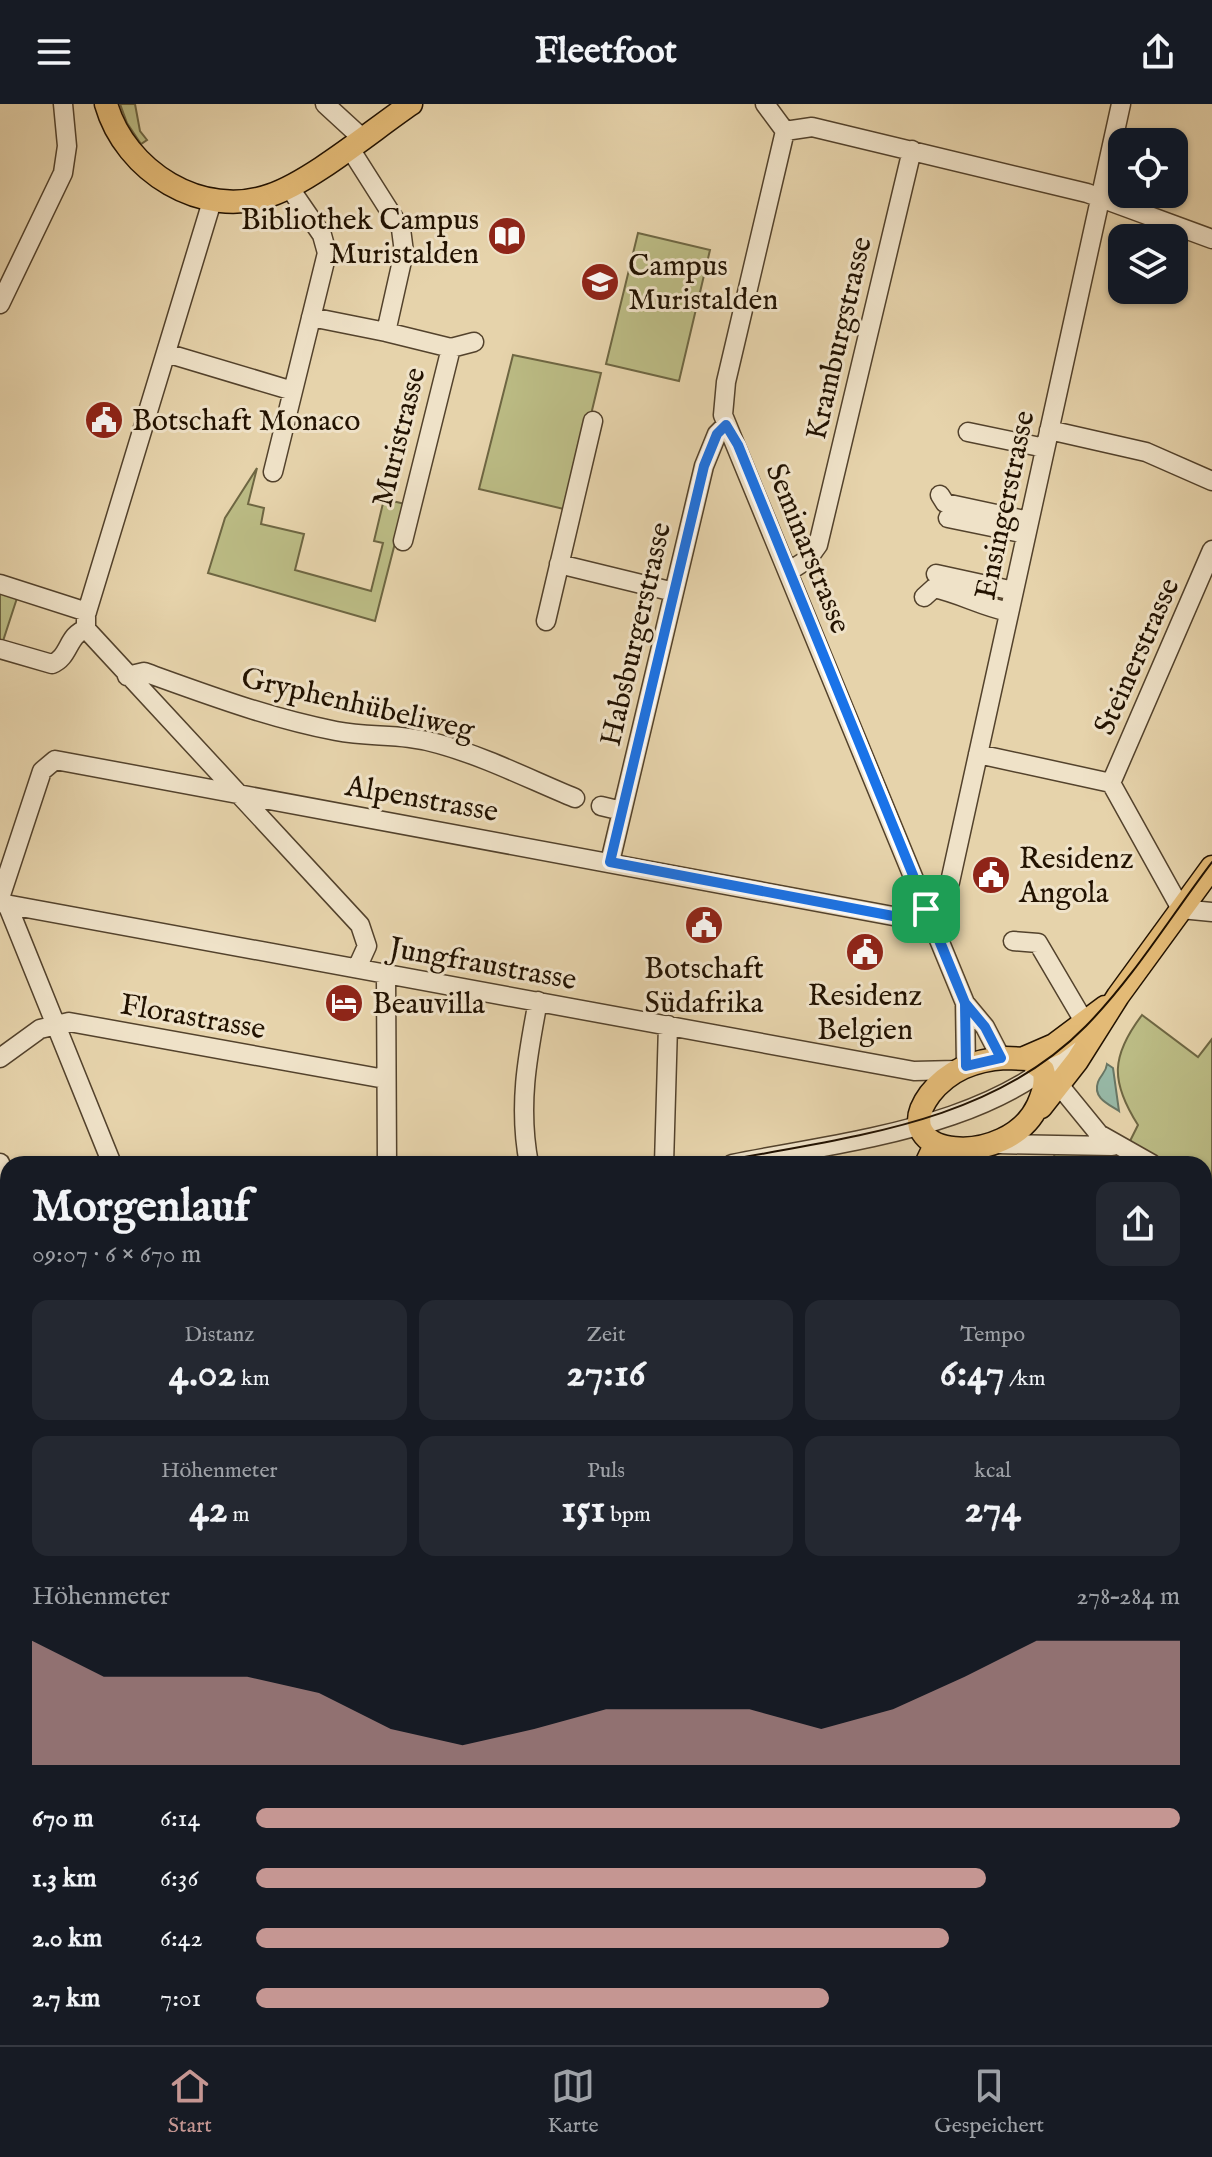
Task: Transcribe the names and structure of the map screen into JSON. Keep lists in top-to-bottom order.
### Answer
{
  "streets": {
    "street": [
      "Kramburgstrasse",
      "Muristrasse",
      "Ensingerstrasse",
      "Seminarstrasse",
      "Habsburgerstrasse",
      "Steinerstrasse",
      "Gryphenhübeliweg",
      "Alpenstrasse",
      "Jungfraustrasse",
      "Florastrasse"
    ]
  },
  "crossings": [
    ["Kramburgstrasse", "Seminarstrasse"],
    ["Ensingerstrasse", "Seminarstrasse"],
    ["Ensingerstrasse", "Steinerstrasse"],
    ["Ensingerstrasse", "Alpenstrasse"],
    ["Seminarstrasse", "Habsburgerstrasse"],
    ["Seminarstrasse", "Alpenstrasse"],
    ["Seminarstrasse", "Jungfraustrasse"],
    ["Habsburgerstrasse", "Alpenstrasse"],
    ["Alpenstrasse", "Jungfraustrasse"]
  ],
  "places": {
    "library": ["Bibliothek Campus Muristalden"],
    "school or university": ["Campus Muristalden"],
    "public building": [
      "Botschaft Monaco",
      "Residenz Angola",
      "Botschaft Südafrika",
      "Residenz Belgien"
    ],
    "hotel": ["Beauvilla"]
  },
  "page": {
    "header": "Fleetfoot",
    "heading": ["Morgenlauf", "09:07 · 6 × 670 m"],
    "stats": [
      ["Distanz", "4.02 km"],
      ["Zeit", "27:16"],
      ["Tempo", "6:47 /km"],
      ["Höhenmeter", "42 m"],
      ["Puls", "151 bpm"],
      ["kcal", "274"]
    ],
    "chart": ["Höhenmeter", "278–284 m"],
    "list": [
      {
        "name": "670 m",
        "note": "6:14"
      },
      {
        "name": "1.3 km",
        "note": "6:36"
      },
      {
        "name": "2.0 km",
        "note": "6:42"
      },
      {
        "name": "2.7 km",
        "note": "7:01"
      }
    ],
    "tabs": ["Start", "Karte", "Gespeichert"]
  }
}
